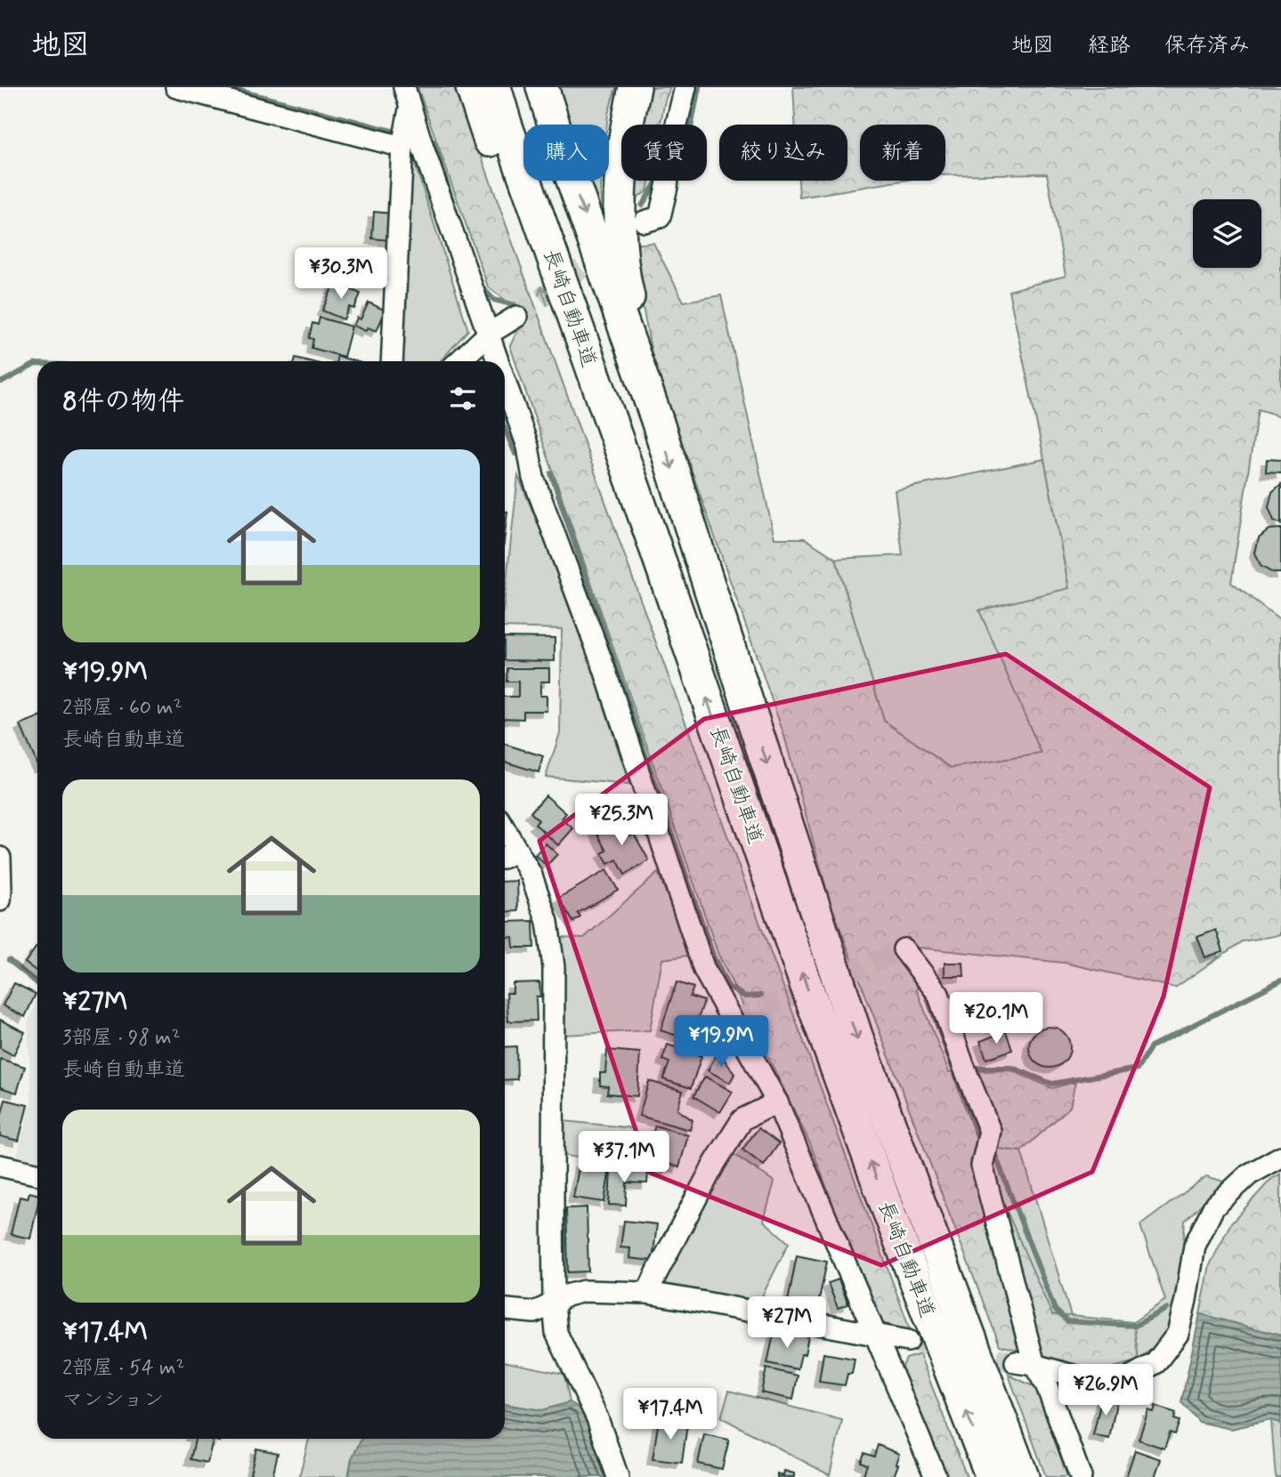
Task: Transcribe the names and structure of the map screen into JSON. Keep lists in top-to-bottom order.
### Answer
{
  "streets": {
    "highway": ["長崎自動車道"]
  },
  "page": {
    "header": "地図",
    "nav": ["地図", "経路", "保存済み"],
    "chip": [
      "購入",
      "賃貸",
      "絞り込み",
      "新着"
    ],
    "price": [
      "¥30.3M",
      "¥25.3M",
      "¥20.1M",
      "¥19.9M",
      "¥37.1M",
      "¥27M",
      "¥26.9M",
      "¥17.4M"
    ],
    "heading": "8件の物件",
    "list": [
      {
        "name": "¥19.9M",
        "note": "2部屋 · 60 m² · 長崎自動車道"
      },
      {
        "name": "¥27M",
        "note": "3部屋 · 98 m² · 長崎自動車道"
      },
      {
        "name": "¥17.4M",
        "note": "2部屋 · 54 m² · マンション"
      }
    ]
  }
}
